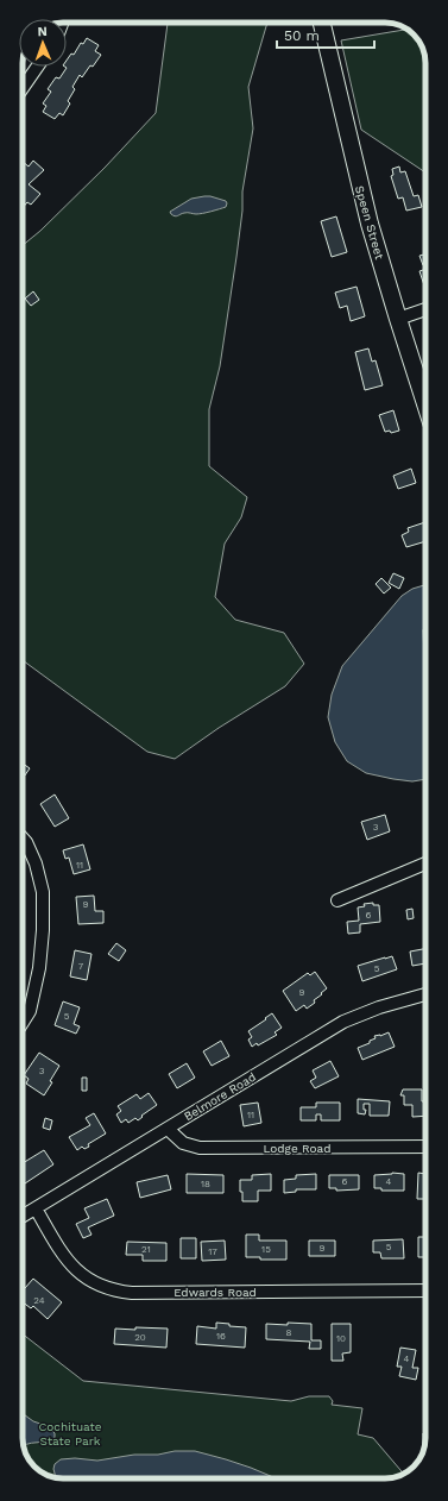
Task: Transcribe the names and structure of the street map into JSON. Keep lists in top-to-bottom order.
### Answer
{
  "streets": {
    "street": [
      "Speen Street",
      "Belmore Road",
      "Lodge Road",
      "Edwards Road"
    ]
  },
  "crossings": [
    ["Belmore Road", "Lodge Road"],
    ["Belmore Road", "Edwards Road"]
  ],
  "parks": ["Cochituate State Park"],
  "house_numbers": [
    "3",
    "11",
    "9",
    "6",
    "7",
    "5",
    "9",
    "5",
    "3",
    "11",
    "6",
    "4",
    "18",
    "5",
    "9",
    "21",
    "15",
    "17",
    "24",
    "8",
    "16",
    "20",
    "10",
    "4"
  ],
  "scale_bar": "50 m",
  "north": "top"
}
